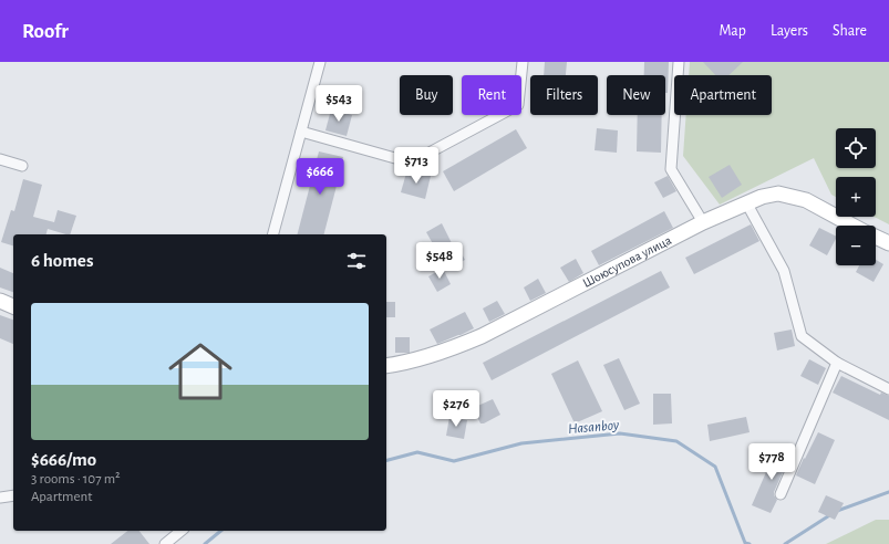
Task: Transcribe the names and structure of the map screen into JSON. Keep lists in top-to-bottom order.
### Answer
{
  "streets": {
    "street": ["Шоюсупова улица"]
  },
  "water": ["Hasanboy"],
  "page": {
    "header": "Roofr",
    "nav": ["Map", "Layers", "Share"],
    "chip": [
      "Buy",
      "Rent",
      "Filters",
      "New",
      "Apartment"
    ],
    "price": [
      "$543",
      "$713",
      "$666",
      "$548",
      "$276",
      "$778"
    ],
    "map_buttons": ["+", "−"],
    "heading": "6 homes",
    "list": [
      {
        "name": "$666/mo",
        "note": "3 rooms · 107 m² · Apartment"
      }
    ]
  }
}
